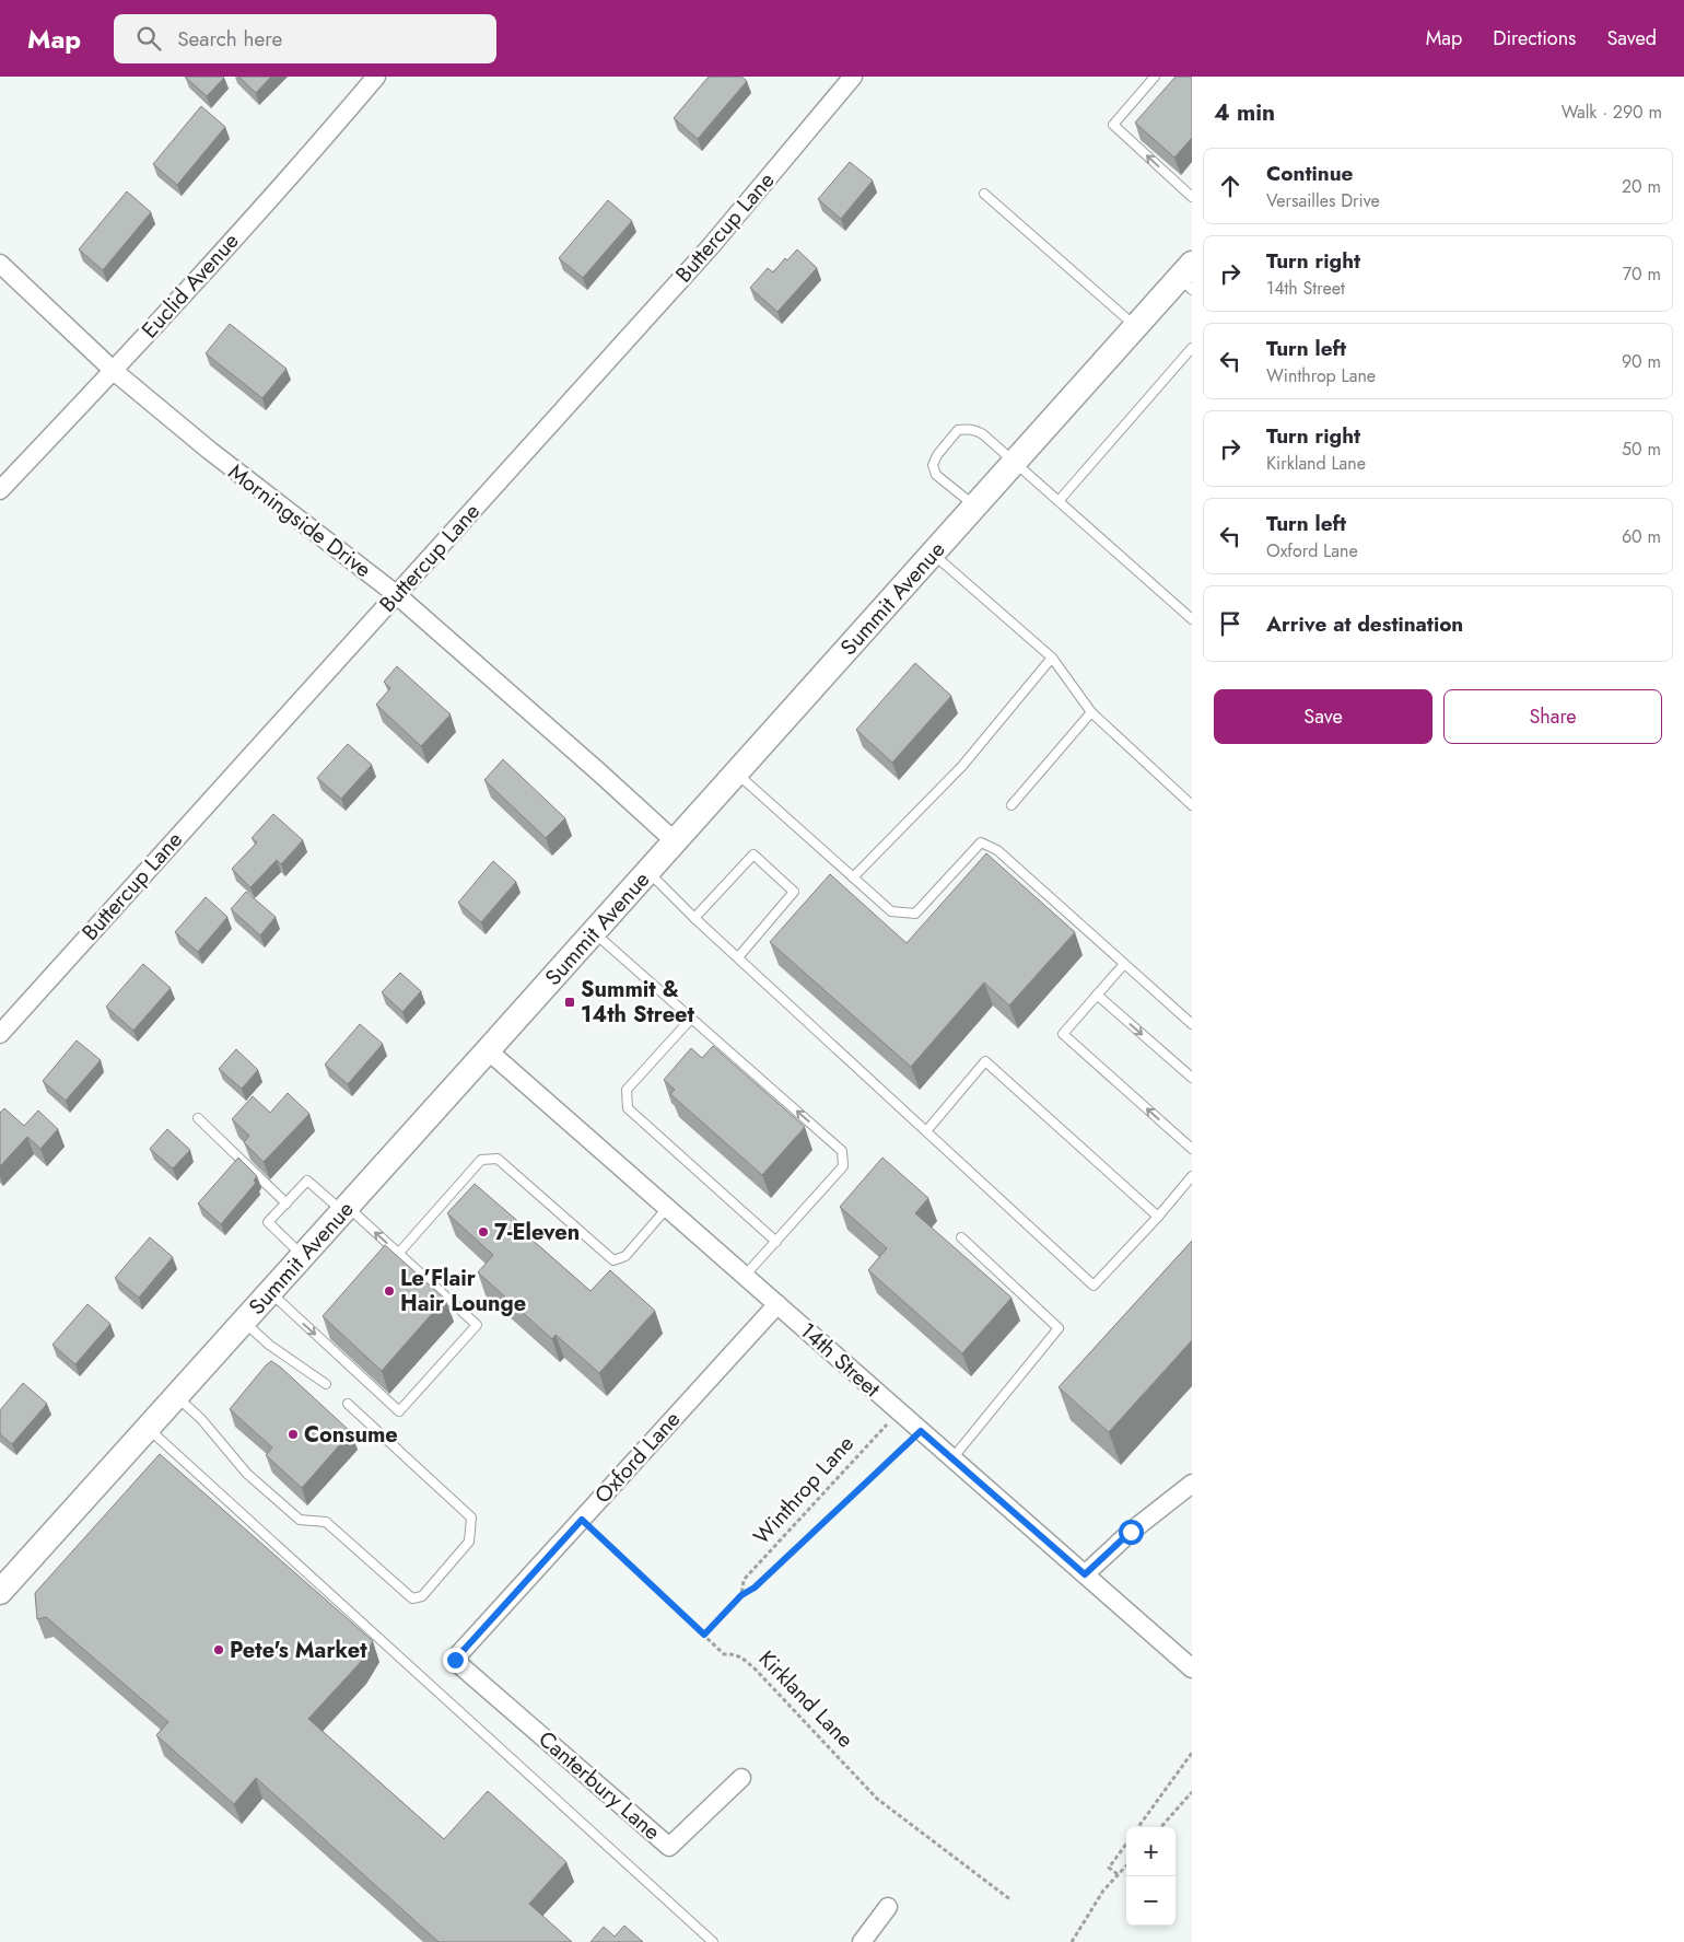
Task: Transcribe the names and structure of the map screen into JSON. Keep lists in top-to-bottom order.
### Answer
{
  "streets": {
    "main road": ["Summit Avenue"],
    "street": [
      "Buttercup Lane",
      "Euclid Avenue",
      "Morningside Drive",
      "14th Street",
      "Oxford Lane",
      "Canterbury Lane"
    ],
    "path": ["Winthrop Lane", "Kirkland Lane"]
  },
  "crossings": [
    ["Buttercup Lane", "Morningside Drive"],
    ["Euclid Avenue", "Morningside Drive"],
    ["Morningside Drive", "Summit Avenue"],
    ["Summit Avenue", "14th Street"],
    ["14th Street", "Oxford Lane"],
    ["14th Street", "Winthrop Lane"],
    ["Oxford Lane", "Kirkland Lane"],
    ["Oxford Lane", "Canterbury Lane"],
    ["Winthrop Lane", "Kirkland Lane"]
  ],
  "places": {
    "transit": ["Summit & 14th Street"],
    "other": [
      "7-Eleven",
      "Le’Flair Hair Lounge",
      "Consume",
      "Pete's Market"
    ]
  },
  "page": {
    "header": "Map",
    "search": "Search here",
    "nav": ["Map", "Directions", "Saved"],
    "heading": ["4 min", "Walk · 290 m"],
    "list": [
      ["Continue", "Versailles Drive", "20 m"],
      ["Turn right", "14th Street", "70 m"],
      ["Turn left", "Winthrop Lane", "90 m"],
      ["Turn right", "Kirkland Lane", "50 m"],
      ["Turn left", "Oxford Lane", "60 m"],
      "Arrive at destination"
    ],
    "buttons": ["Save", "Share"],
    "map_buttons": ["+", "−"]
  }
}
